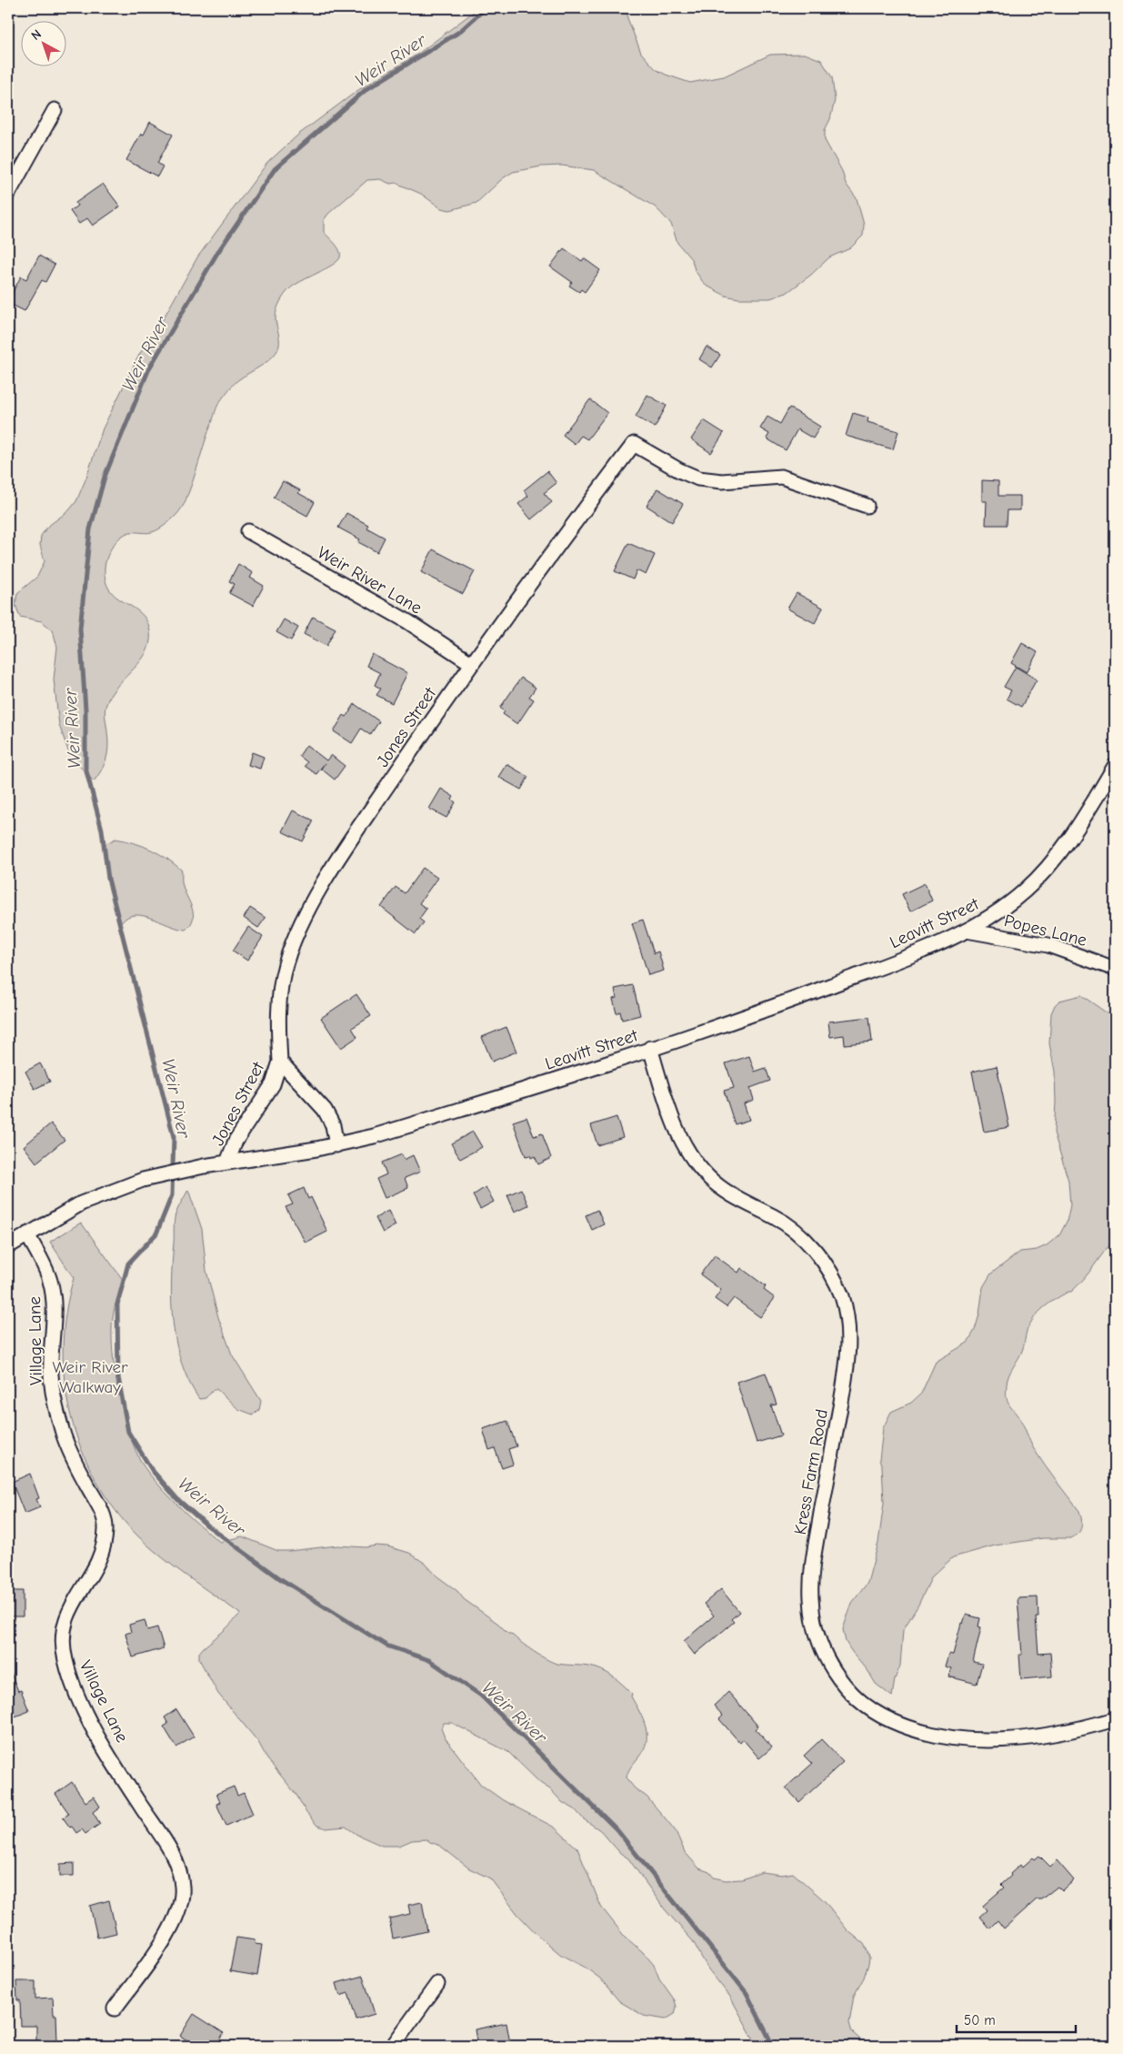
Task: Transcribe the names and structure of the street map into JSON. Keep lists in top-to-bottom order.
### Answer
{
  "streets": {
    "street": [
      "Weir River Lane",
      "Jones Street",
      "Leavitt Street",
      "Popes Lane",
      "Village Lane",
      "Kress Farm Road"
    ]
  },
  "crossings": [
    ["Weir River Lane", "Jones Street"],
    ["Jones Street", "Leavitt Street"],
    ["Leavitt Street", "Popes Lane"],
    ["Leavitt Street", "Village Lane"],
    ["Leavitt Street", "Kress Farm Road"]
  ],
  "water": ["Weir River"],
  "parks": ["Weir River Walkway"],
  "scale_bar": "50 m",
  "north": "top left"
}
